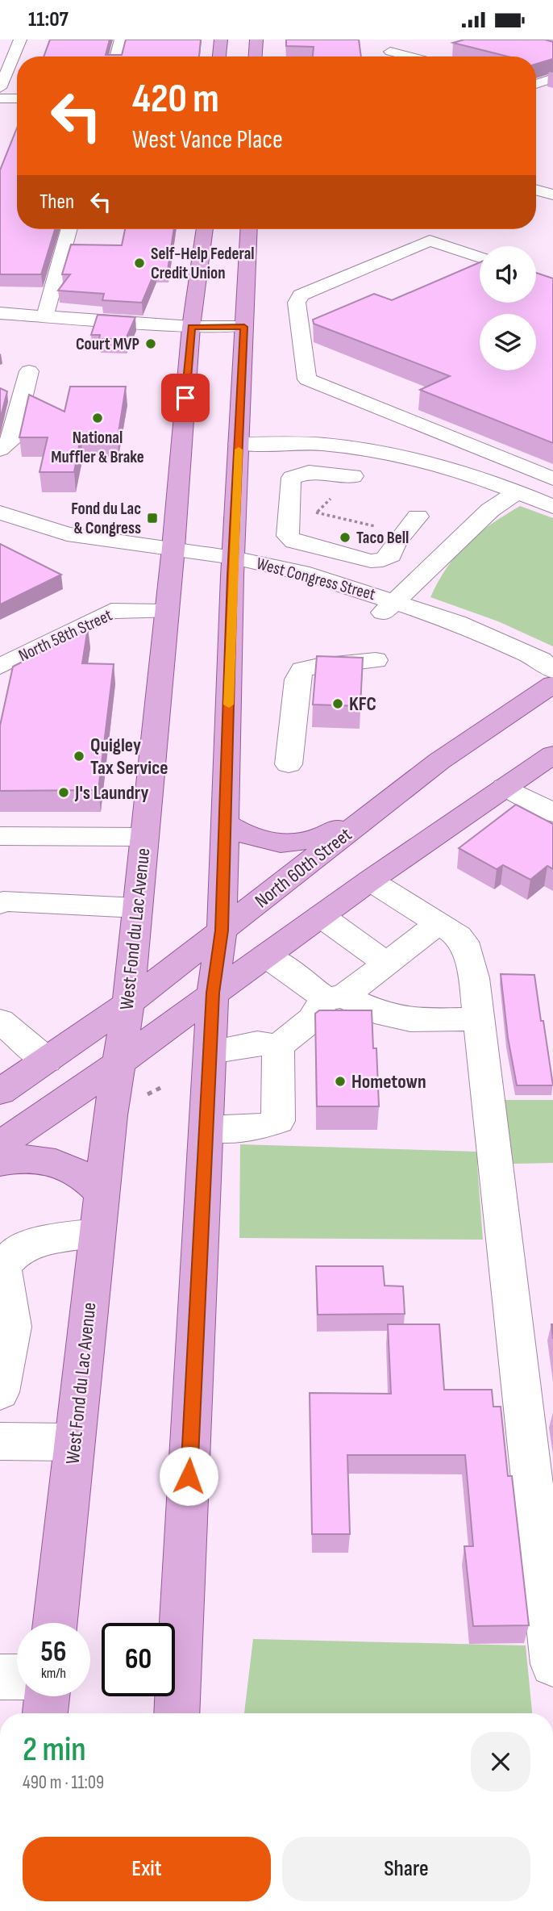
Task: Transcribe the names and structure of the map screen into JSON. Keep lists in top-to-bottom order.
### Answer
{
  "streets": {
    "main road": ["North 60th Street", "West Fond du Lac Avenue"],
    "street": ["West Congress Street", "North 58th Street"]
  },
  "crossings": [
    ["West Congress Street", "West Fond du Lac Avenue"],
    ["North 58th Street", "West Fond du Lac Avenue"],
    ["North 60th Street", "West Fond du Lac Avenue"]
  ],
  "places": {
    "other": [
      "Self-Help Federal Credit Union",
      "Court MVP",
      "National Muffler & Brake",
      "Taco Bell",
      "KFC",
      "Quigley Tax Service",
      "J's Laundry",
      "Hometown"
    ],
    "transit": ["Fond du Lac & Congress"]
  },
  "page": {
    "status": "11:07",
    "turn": ["420 m", "West Vance Place"],
    "then": "Then",
    "speed": "56 km/h",
    "limit": "60",
    "heading": ["2 min", "490 m · 11:09"],
    "buttons": ["Exit", "Share"]
  }
}
